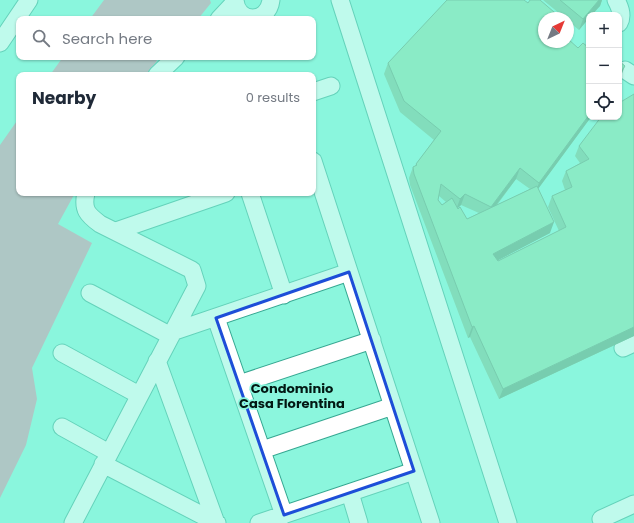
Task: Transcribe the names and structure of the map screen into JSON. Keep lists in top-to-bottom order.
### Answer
{
  "districts": ["Condominio Casa Florentina"],
  "north": "top right",
  "page": {
    "map_buttons": ["+", "−"],
    "search": "Search here",
    "heading": ["Nearby", "0 results"]
  }
}
